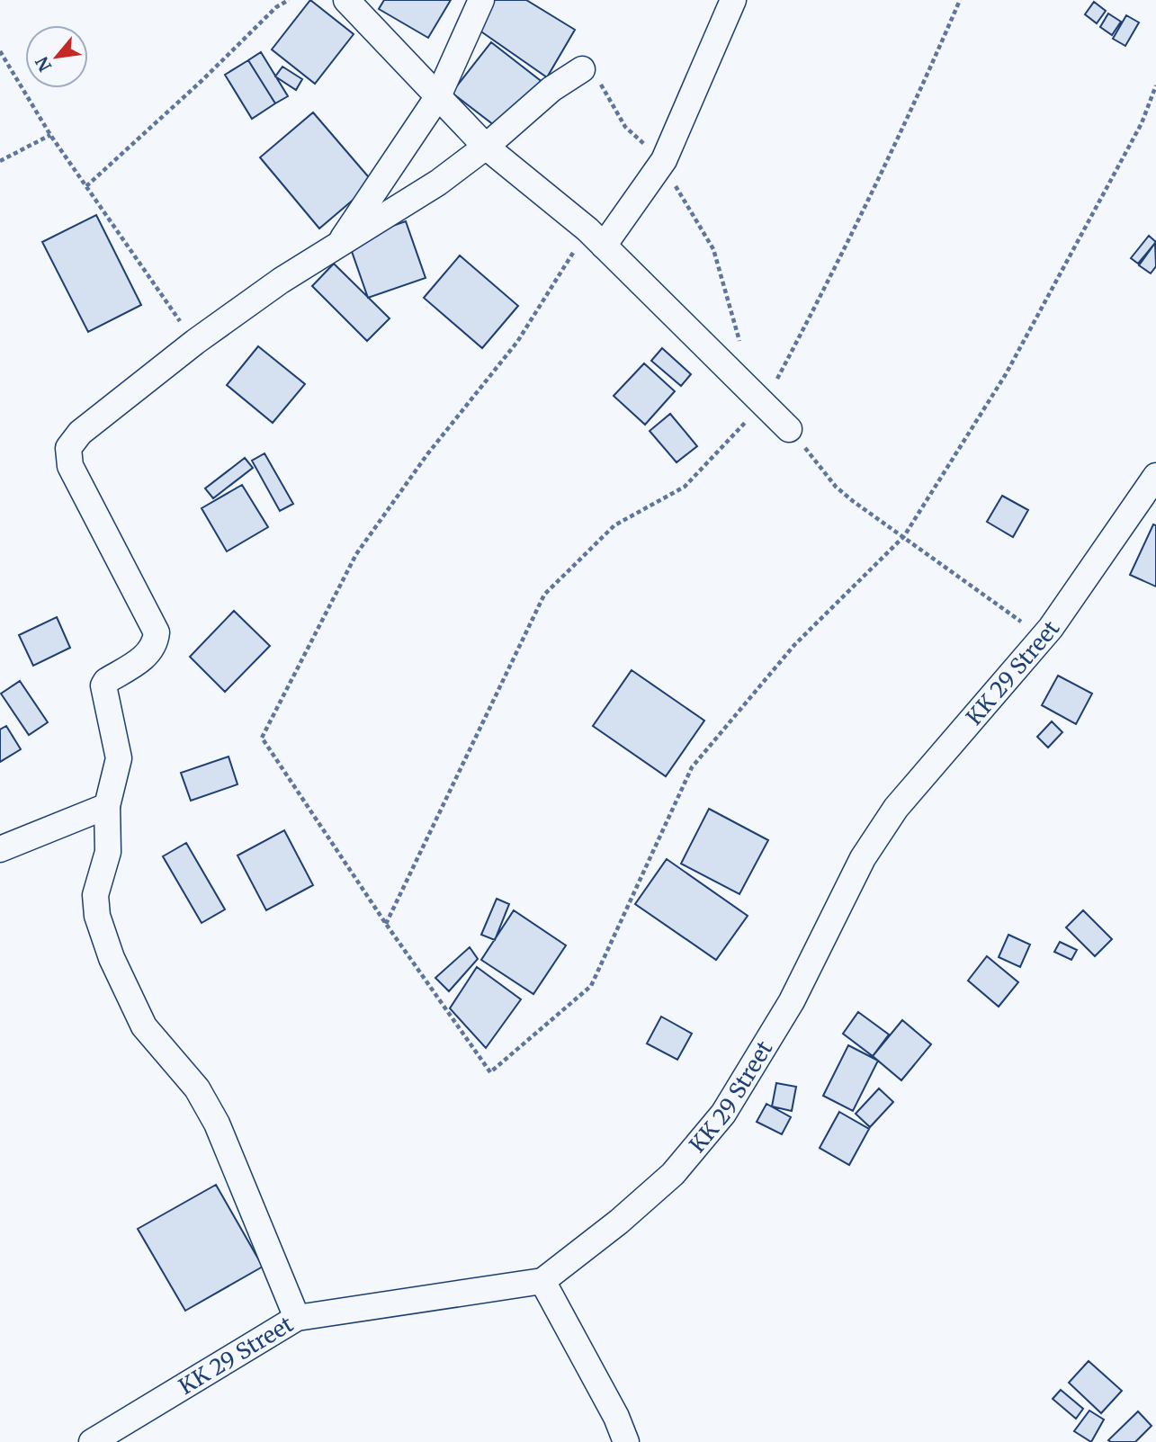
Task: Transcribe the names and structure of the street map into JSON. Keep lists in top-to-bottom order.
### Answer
{
  "streets": {
    "street": ["KK 29 Street"]
  },
  "north": "bottom left"
}
